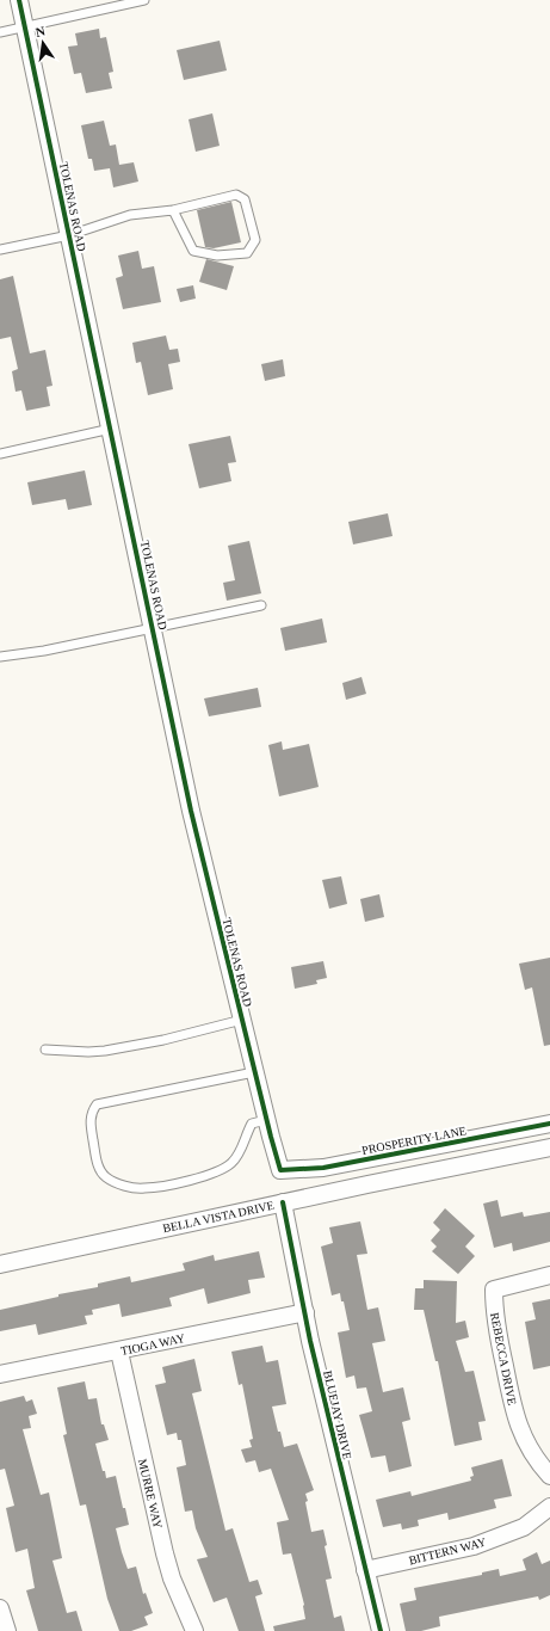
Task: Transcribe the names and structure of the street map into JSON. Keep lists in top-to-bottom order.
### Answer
{
  "streets": {
    "street": [
      "TOLENAS ROAD",
      "PROSPERITY LANE",
      "BELLA VISTA DRIVE",
      "TIOGA WAY",
      "REBECCA DRIVE",
      "BLUEJAY DRIVE",
      "MURRE WAY",
      "BITTERN WAY"
    ]
  },
  "crossings": [
    ["TOLENAS ROAD", "PROSPERITY LANE"],
    ["BELLA VISTA DRIVE", "BLUEJAY DRIVE"],
    ["TIOGA WAY", "BLUEJAY DRIVE"],
    ["TIOGA WAY", "MURRE WAY"],
    ["BLUEJAY DRIVE", "BITTERN WAY"]
  ],
  "north": "top"
}
